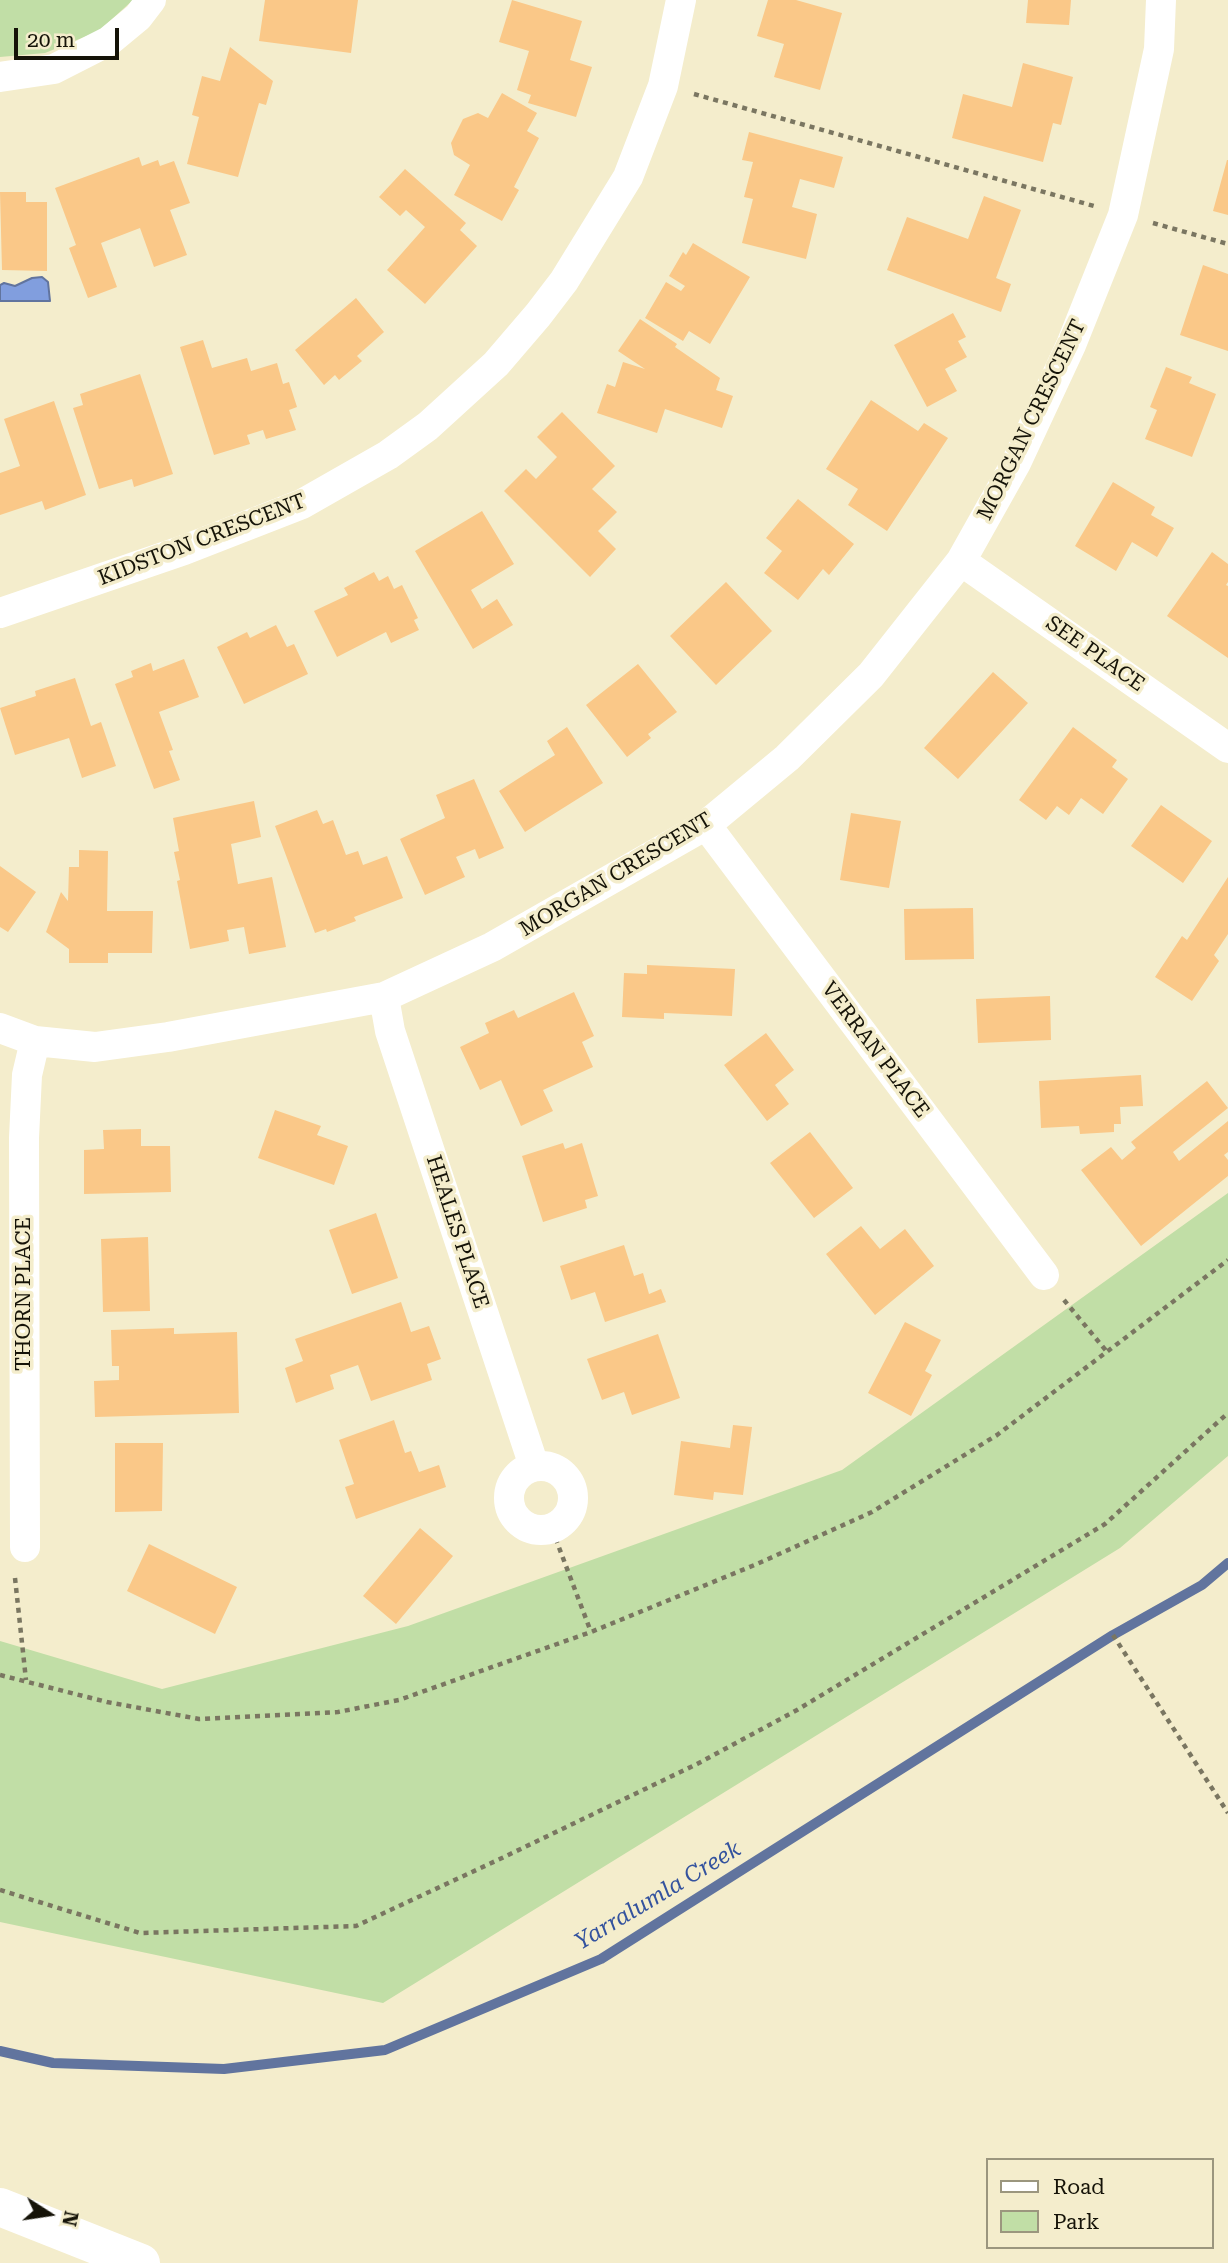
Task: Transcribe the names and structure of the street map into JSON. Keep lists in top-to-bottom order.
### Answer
{
  "streets": {
    "street": [
      "MORGAN CRESCENT",
      "KIDSTON CRESCENT",
      "SEE PLACE",
      "VERRAN PLACE",
      "HEALES PLACE",
      "THORN PLACE"
    ]
  },
  "crossings": [
    ["MORGAN CRESCENT", "SEE PLACE"],
    ["MORGAN CRESCENT", "VERRAN PLACE"],
    ["MORGAN CRESCENT", "HEALES PLACE"],
    ["MORGAN CRESCENT", "THORN PLACE"]
  ],
  "water": ["Yarralumla Creek"],
  "legend": ["Road", "Park"],
  "scale_bar": "20 m",
  "north": "right"
}
